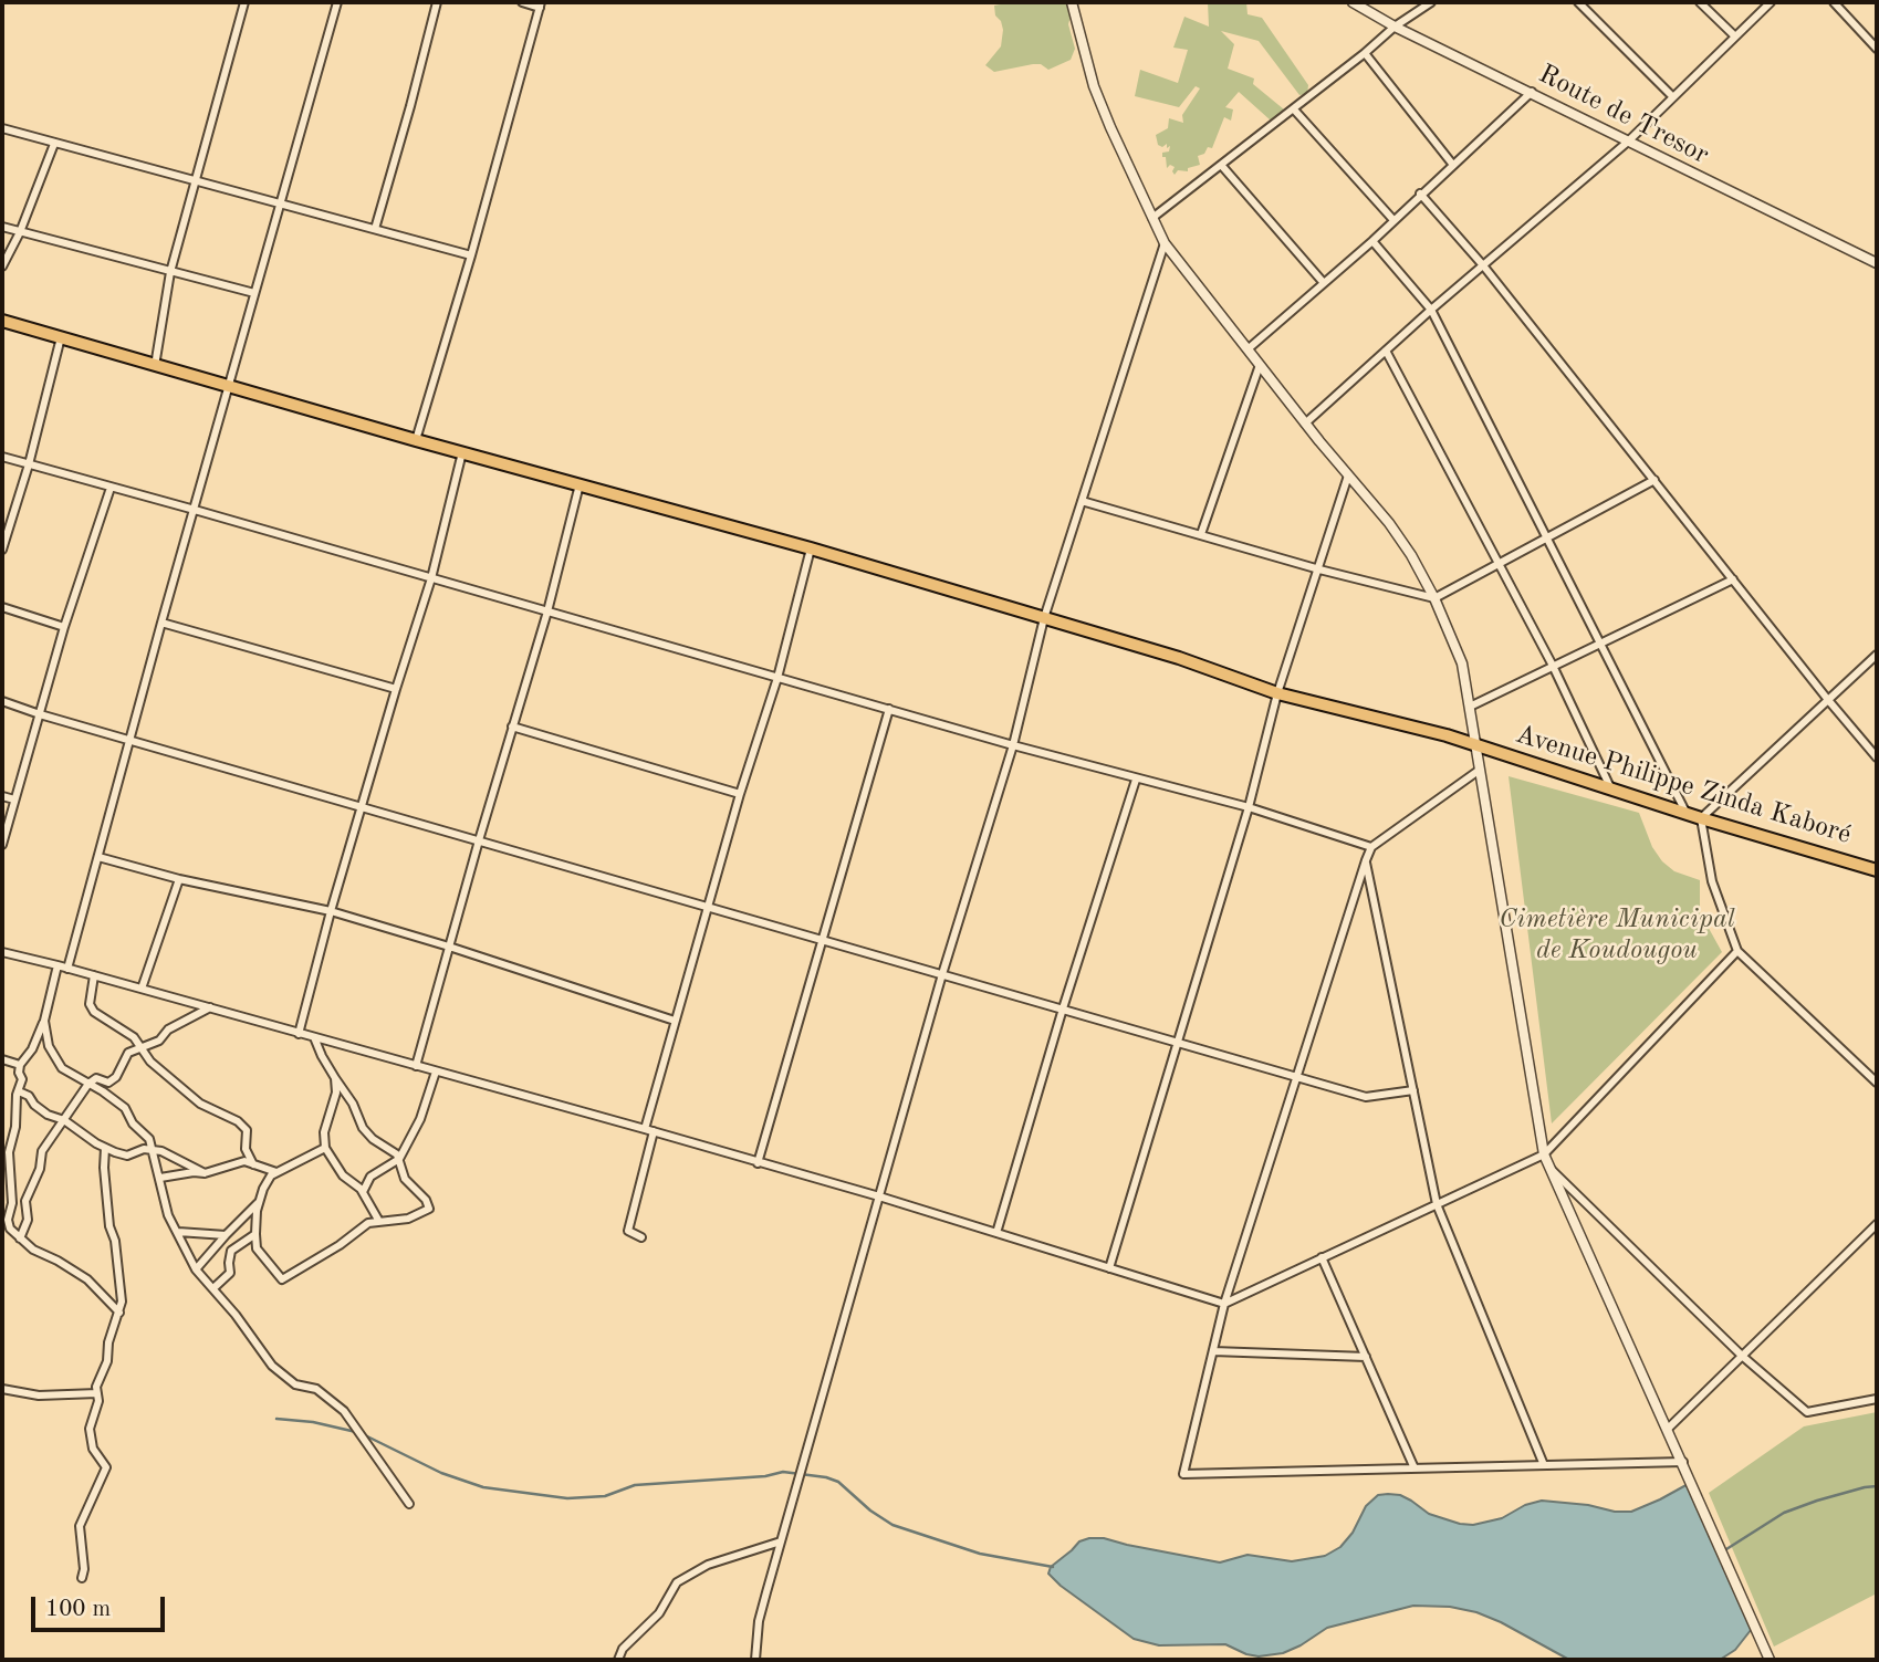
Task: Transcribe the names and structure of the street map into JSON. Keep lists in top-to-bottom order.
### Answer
{
  "streets": {
    "main road": ["Avenue Philippe Zinda Kaboré"],
    "street": ["Route de Tresor"]
  },
  "parks": ["Cimetière Municipal de Koudougou"],
  "scale_bar": "100 m"
}
